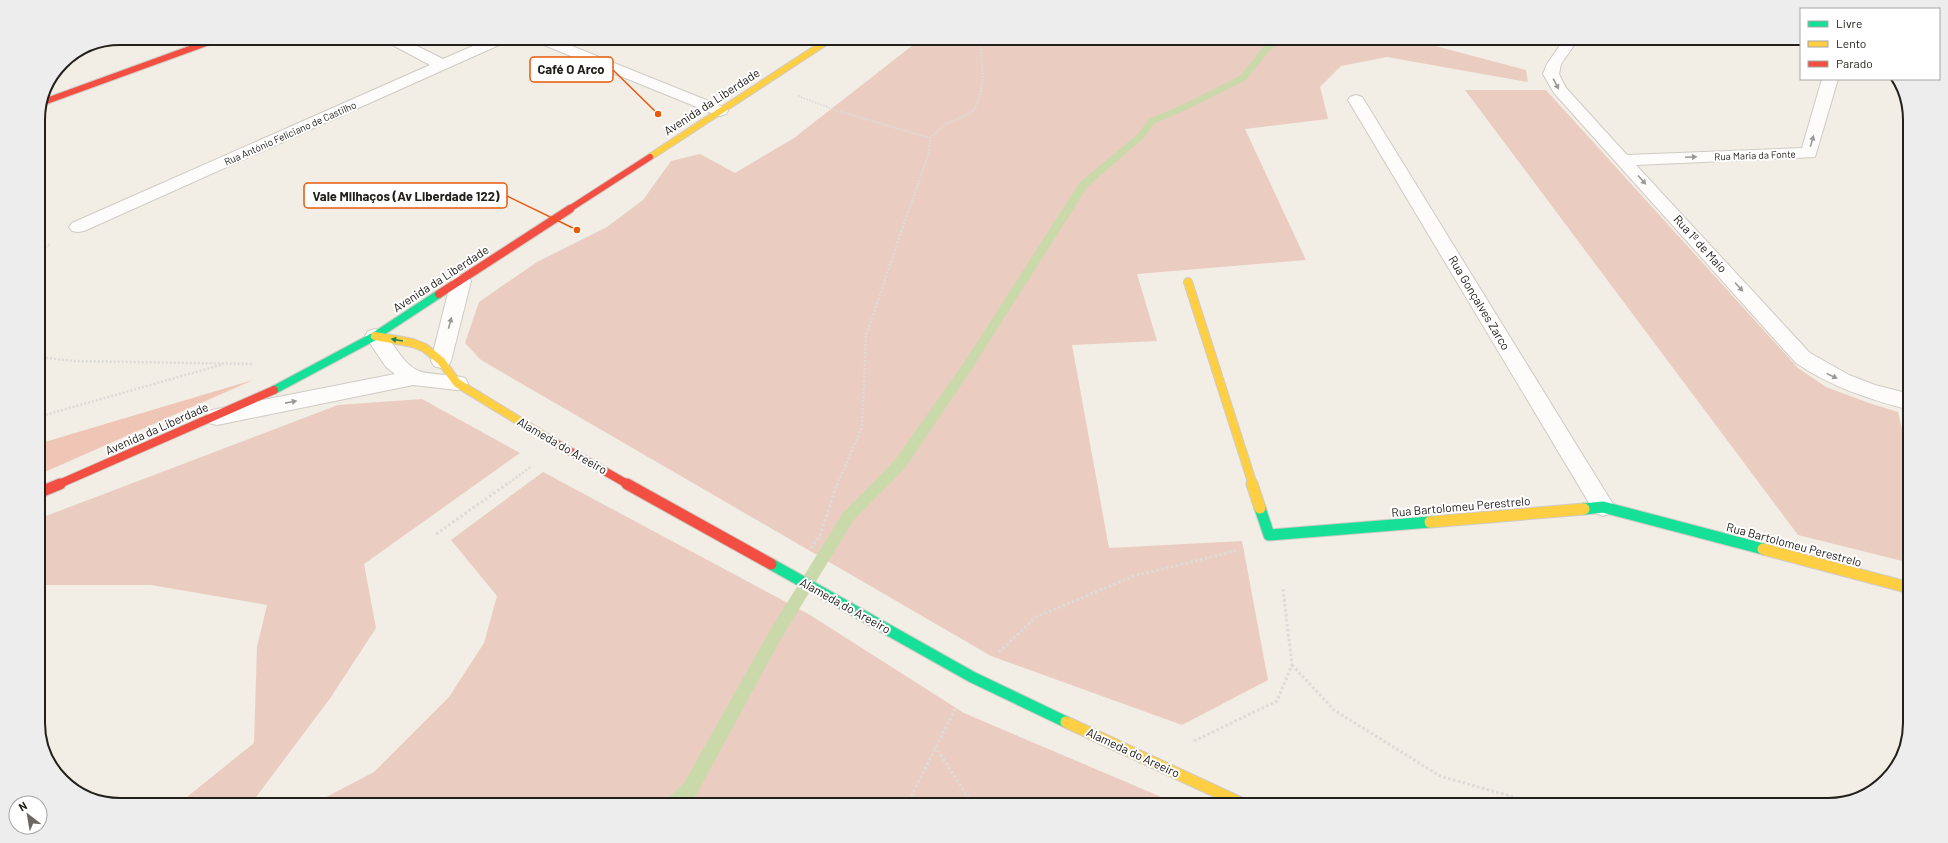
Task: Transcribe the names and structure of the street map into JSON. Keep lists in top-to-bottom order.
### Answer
{
  "streets": {
    "street": [
      "Avenida da Liberdade",
      "Rua António Feliciano de Castilho",
      "Rua Maria da Fonte",
      "Rua 1º de Maio",
      "Rua Gonçalves Zarco",
      "Alameda do Areeiro",
      "Rua Bartolomeu Perestrelo"
    ]
  },
  "crossings": [
    ["Avenida da Liberdade", "Alameda do Areeiro"],
    ["Rua Maria da Fonte", "Rua 1º de Maio"],
    ["Rua Gonçalves Zarco", "Rua Bartolomeu Perestrelo"]
  ],
  "one_way": ["Rua Maria da Fonte", "Rua 1º de Maio"],
  "places": ["Café O Arco", "Vale Milhaços (Av Liberdade 122)"],
  "legend": ["Livre", "Lento", "Parado"],
  "north": "top left"
}
